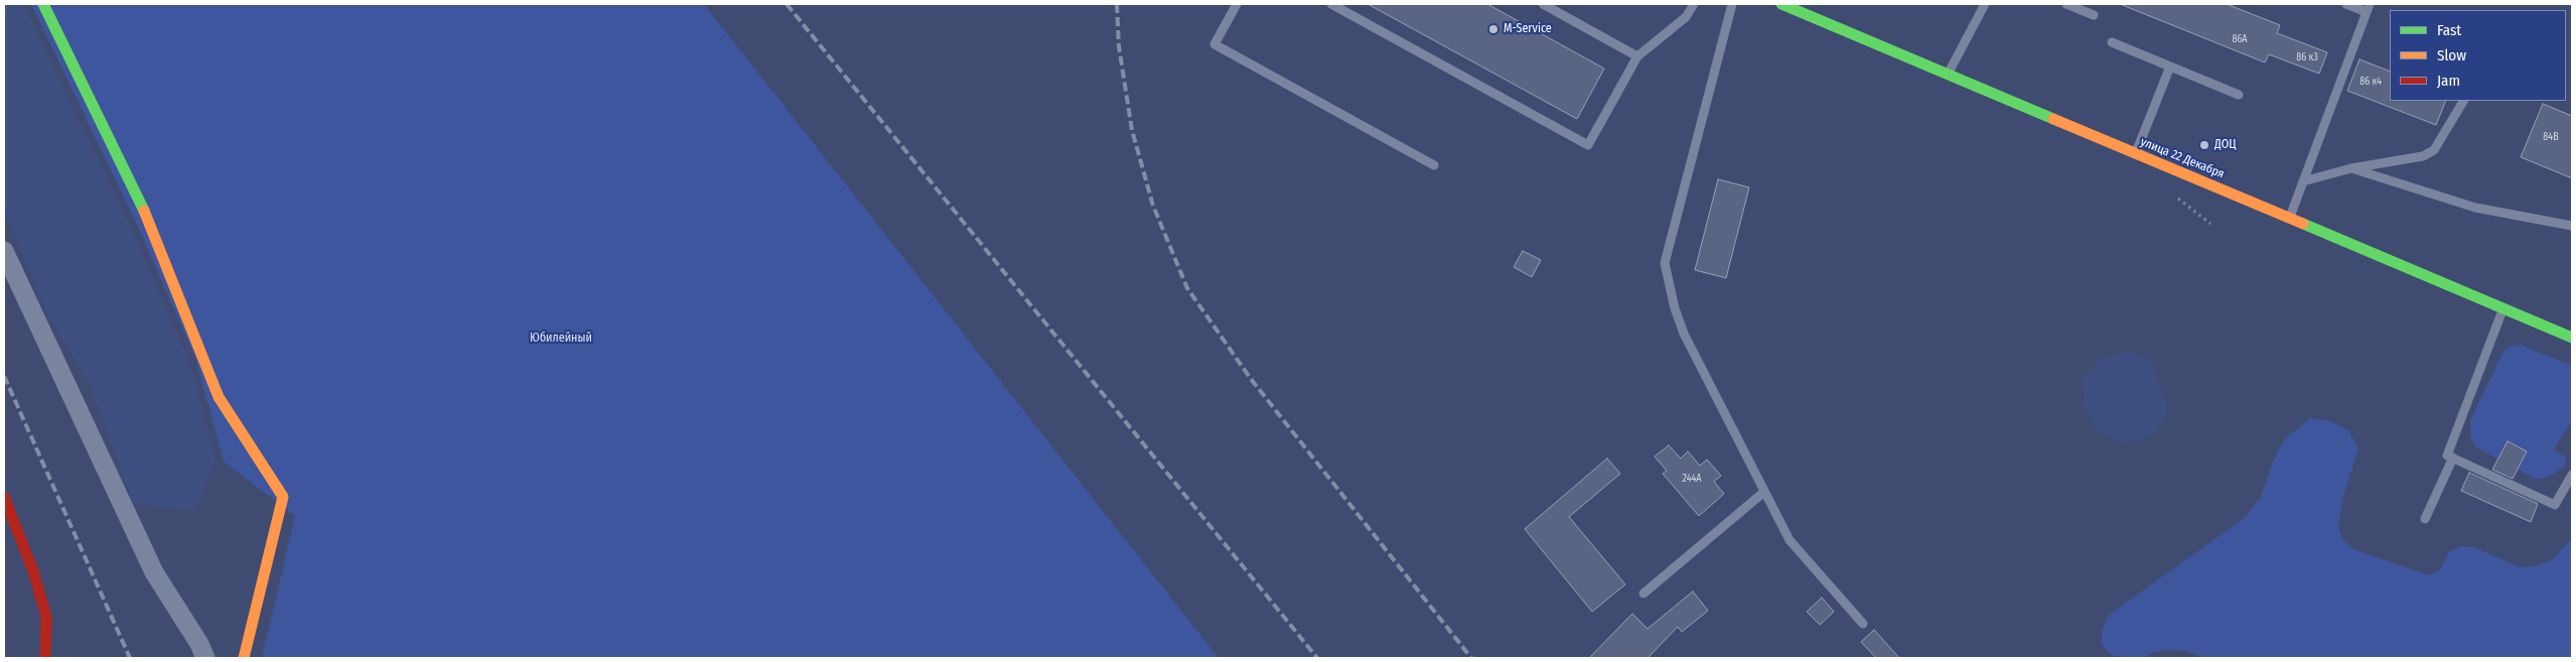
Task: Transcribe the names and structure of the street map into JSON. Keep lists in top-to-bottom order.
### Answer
{
  "streets": {
    "street": ["улица 22 Декабря"]
  },
  "parks": ["Юбилейный"],
  "places": ["M-Service", "ДОЦ"],
  "house_numbers": [
    "86А",
    "86 к3",
    "86 к4",
    "84В",
    "244А"
  ],
  "legend": ["Fast", "Slow", "Jam"]
}
